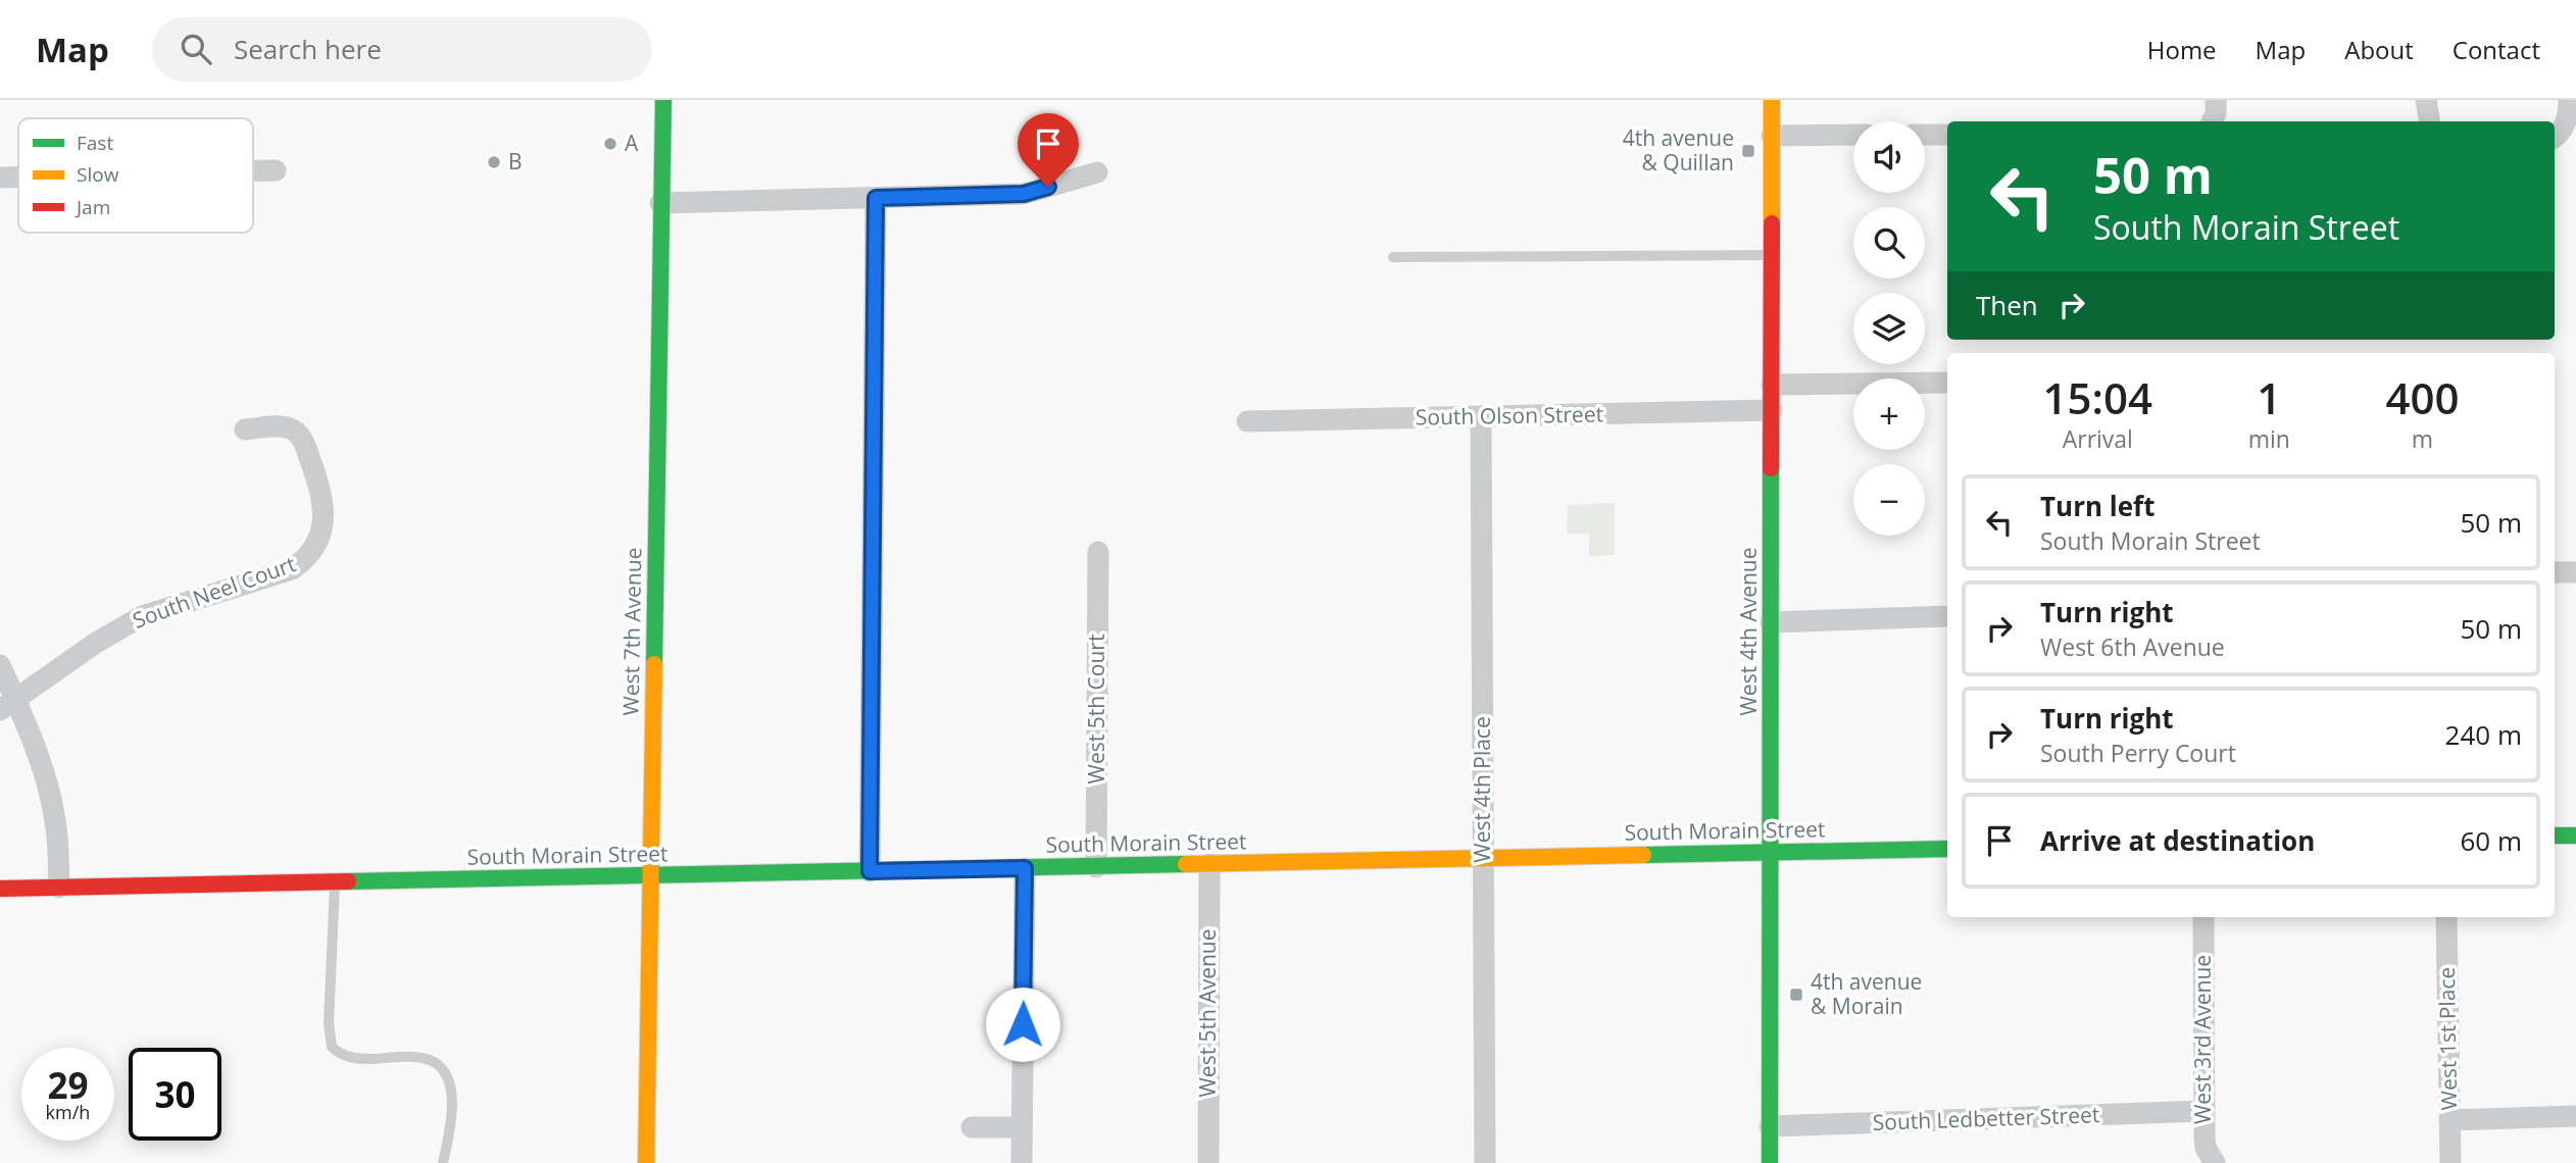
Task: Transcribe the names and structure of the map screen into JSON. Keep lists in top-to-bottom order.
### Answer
{
  "streets": {
    "street": [
      "South Olson Street",
      "South Neel Court",
      "West 7th Avenue",
      "West 4th Avenue",
      "West 5th Court",
      "West 4th Place",
      "South Morain Street",
      "West 5th Avenue",
      "West 1st Place",
      "West 3rd Avenue",
      "South Ledbetter Street"
    ]
  },
  "crossings": [
    ["South Olson Street", "West 4th Avenue"],
    ["South Olson Street", "West 4th Place"],
    ["West 7th Avenue", "South Morain Street"],
    ["West 4th Avenue", "South Morain Street"],
    ["West 4th Avenue", "South Ledbetter Street"],
    ["West 5th Court", "South Morain Street"],
    ["West 4th Place", "South Morain Street"],
    ["South Morain Street", "West 5th Avenue"],
    ["West 3rd Avenue", "South Ledbetter Street"]
  ],
  "places": {
    "other": ["A", "B"],
    "transit": ["4th avenue & Quillan", "4th avenue & Morain"]
  },
  "legend": ["Fast", "Slow", "Jam"],
  "page": {
    "header": "Map",
    "search": "Search here",
    "nav": [
      "Home",
      "Map",
      "About",
      "Contact"
    ],
    "map_buttons": ["+", "−"],
    "turn": ["50 m", "South Morain Street"],
    "then": "Then",
    "eta": [
      "15:04",
      "Arrival",
      "1",
      "min",
      "400",
      "m"
    ],
    "list": [
      {
        "name": "Turn left",
        "note": "South Morain Street",
        "value": "50 m"
      },
      {
        "name": "Turn right",
        "note": "West 6th Avenue",
        "value": "50 m"
      },
      {
        "name": "Turn right",
        "note": "South Perry Court",
        "value": "240 m"
      },
      {
        "name": "Arrive at destination",
        "value": "60 m"
      }
    ],
    "speed": "29 km/h",
    "limit": "30"
  }
}
